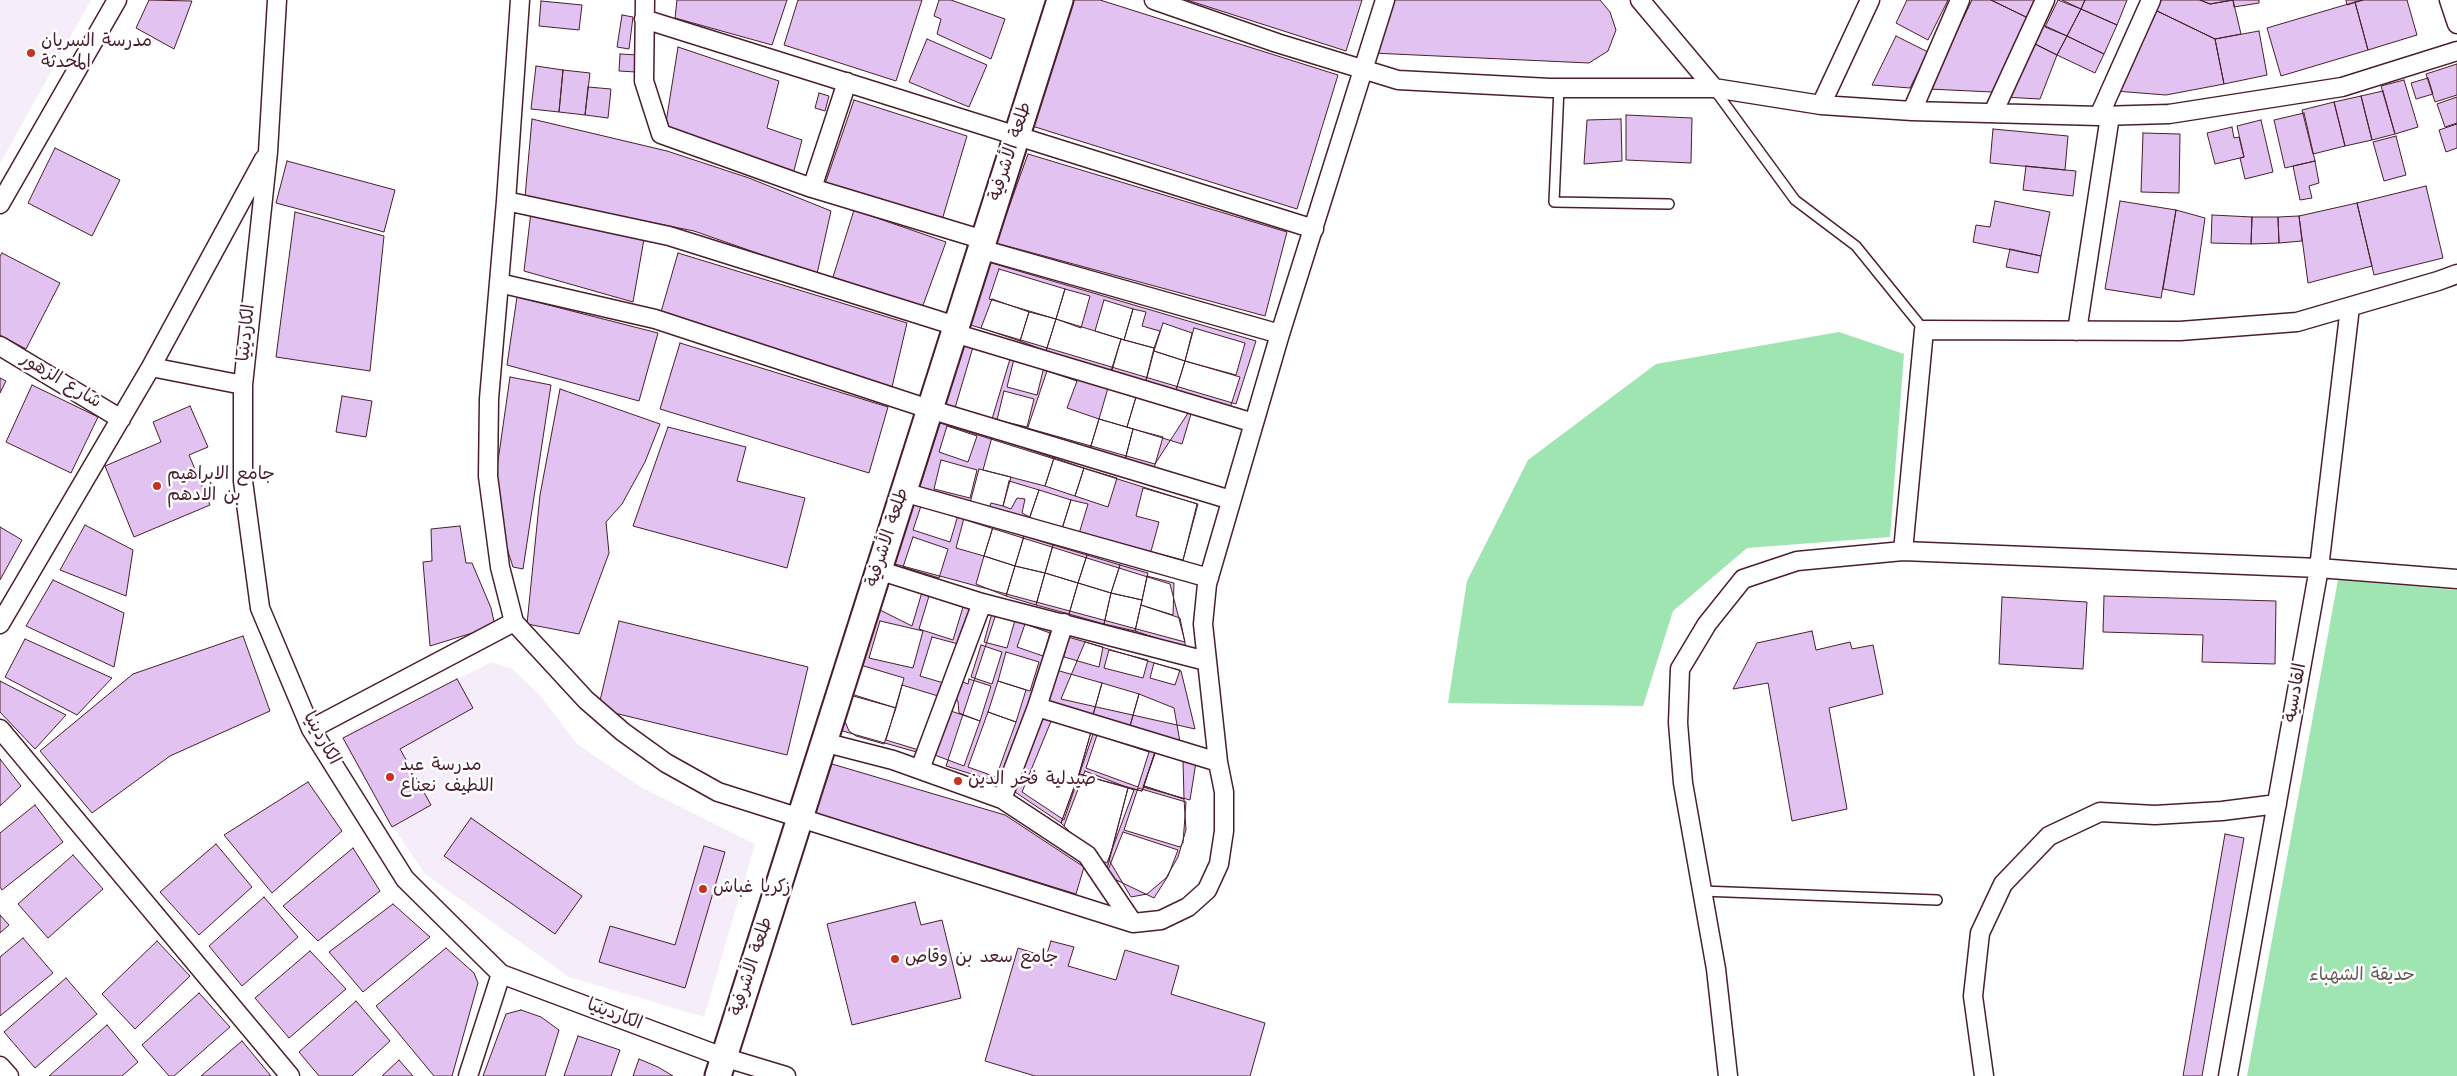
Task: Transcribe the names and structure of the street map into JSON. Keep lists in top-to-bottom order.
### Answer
{
  "streets": {
    "main road": ["طلعة الأشرفية"],
    "street": ["الكاردينيا", "شارع الزهور", "القادسية"]
  },
  "crossings": [
    ["طلعة الأشرفية", "الكاردينيا"],
    ["الكاردينيا", "شارع الزهور"]
  ],
  "parks": ["حديقة الشهباء"],
  "places": [
    "مدرسة السريان المحدثة",
    "جامع الابراهيم بن الادهم",
    "مدرسة عبد اللطيف نعناع",
    "صيدلية فخر الدين",
    "زكريا غباش",
    "جامع سعد بن وقاص"
  ]
}
